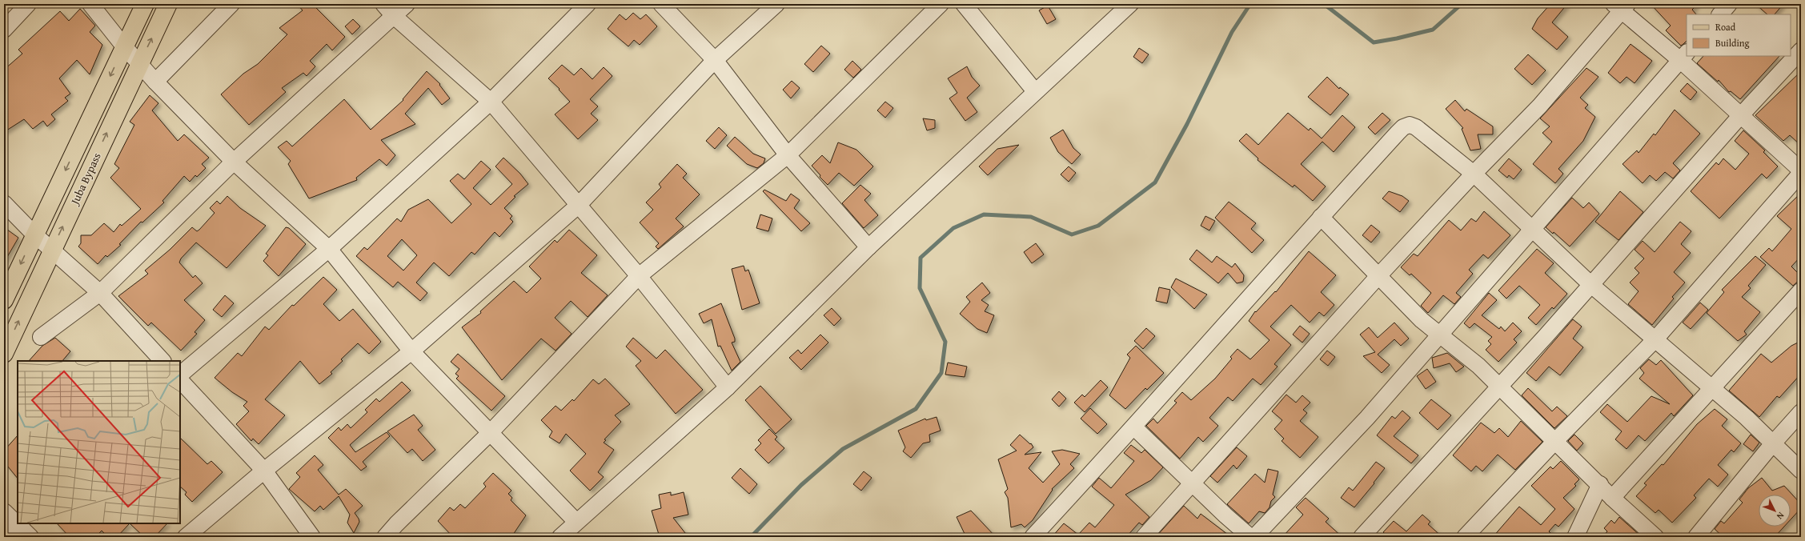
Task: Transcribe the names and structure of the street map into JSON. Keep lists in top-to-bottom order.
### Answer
{
  "streets": {
    "main road": ["Juba Bypass"]
  },
  "legend": ["Road", "Building"],
  "north": "bottom right"
}
